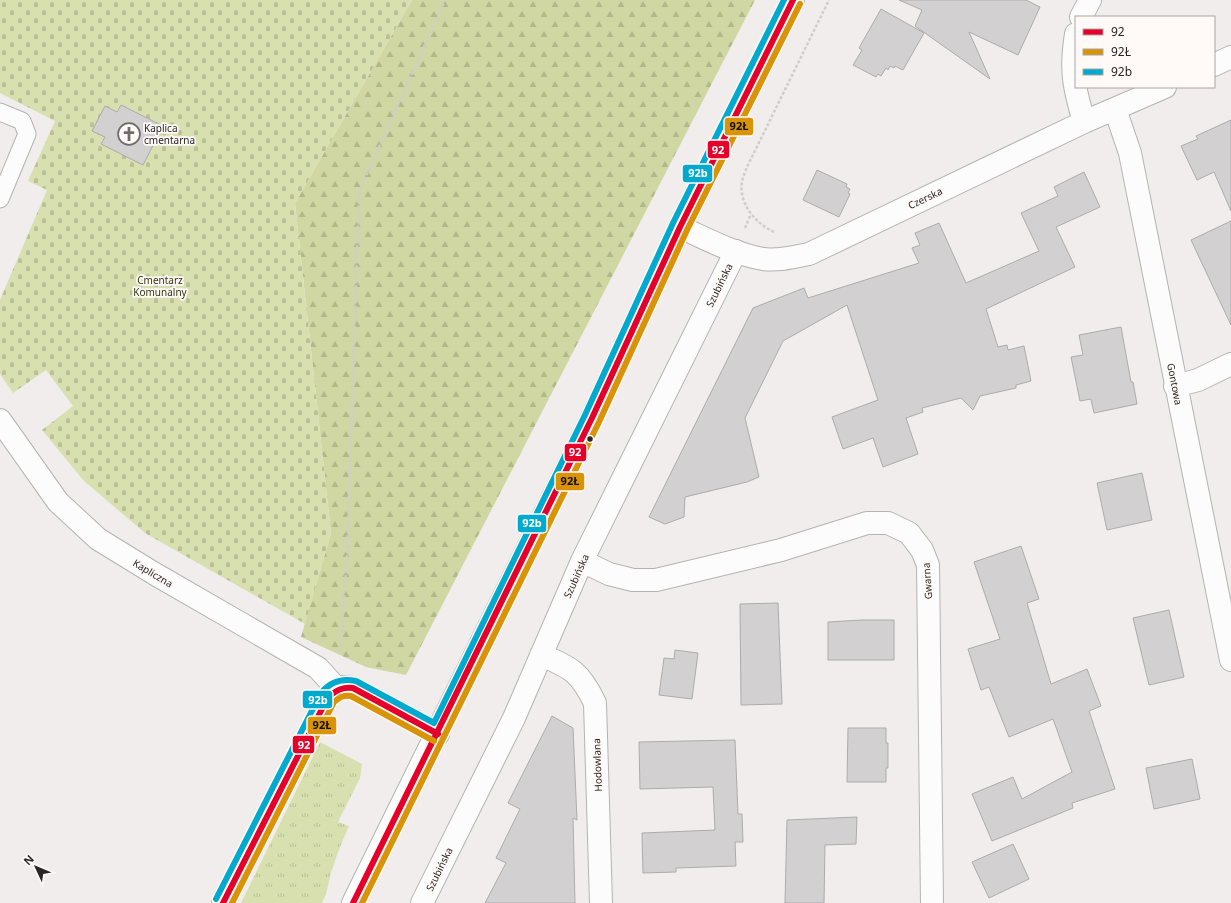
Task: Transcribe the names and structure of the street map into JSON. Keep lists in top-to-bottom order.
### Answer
{
  "streets": {
    "street": [
      "Czerska",
      "Szubińska",
      "Gontowa",
      "Kapliczna",
      "Gwarna",
      "Hodowlana"
    ]
  },
  "crossings": [
    ["Czerska", "Szubińska"],
    ["Czerska", "Gontowa"],
    ["Szubińska", "Gwarna"],
    ["Szubińska", "Hodowlana"]
  ],
  "parks": ["Cmentarz Komunalny"],
  "places": {
    "church": ["Kaplica cmentarna"]
  },
  "lines": ["transit line 92", "transit line 92b", "transit line 92Ł"],
  "legend": ["92", "92Ł", "92b"],
  "north": "top left"
}
